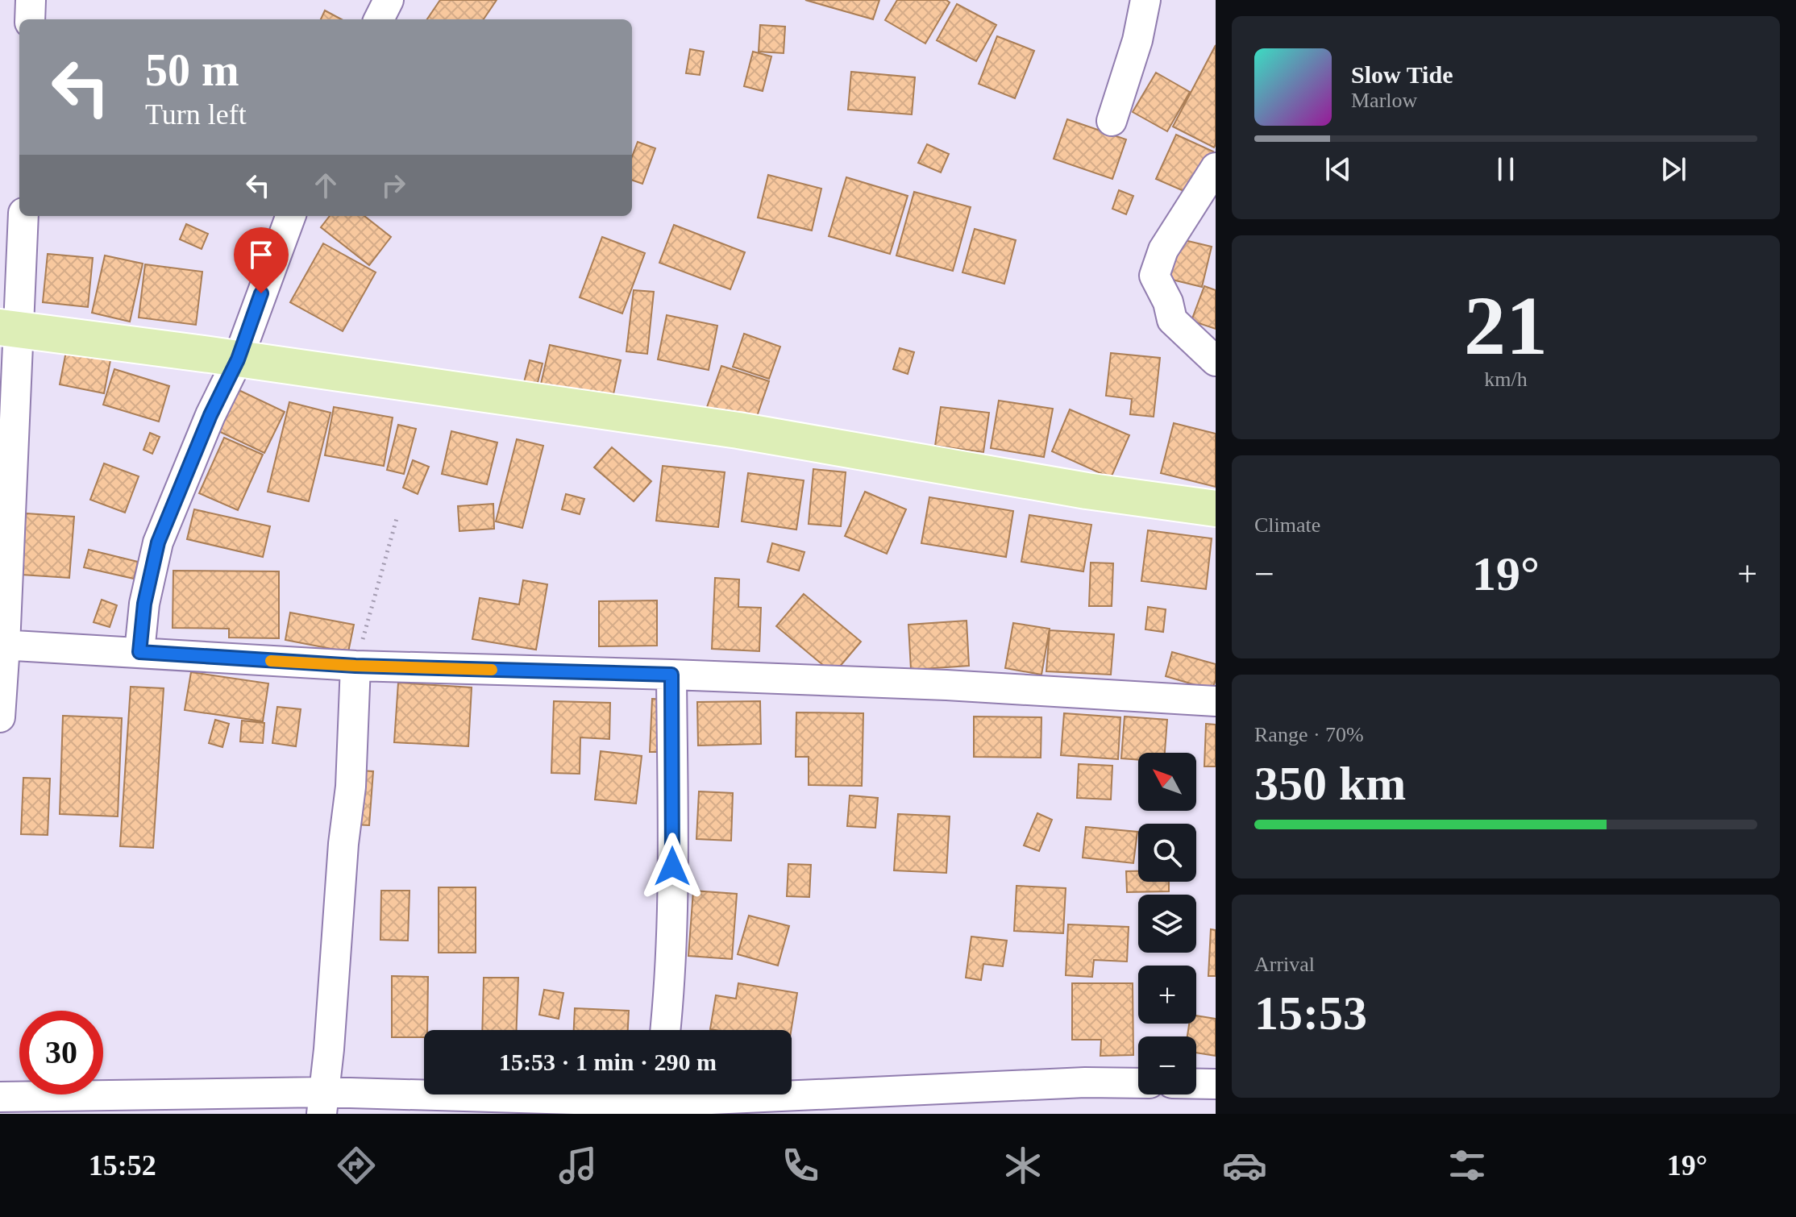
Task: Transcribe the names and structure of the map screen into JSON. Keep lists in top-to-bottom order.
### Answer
{
  "north": "top left",
  "page": {
    "turn": ["50 m", "Turn left"],
    "song": ["Slow Tide", "Marlow"],
    "tile": [
      ["21", "km/h"],
      "Climate",
      ["Range · 70%", "350 km"],
      ["Arrival", "15:53"]
    ],
    "heat": ["−", "19°", "+"],
    "map_buttons": ["+", "−"],
    "limit": "30",
    "trip": "15:53 · 1 min · 290 m",
    "tabs": ["15:52", "19°"]
  }
}
